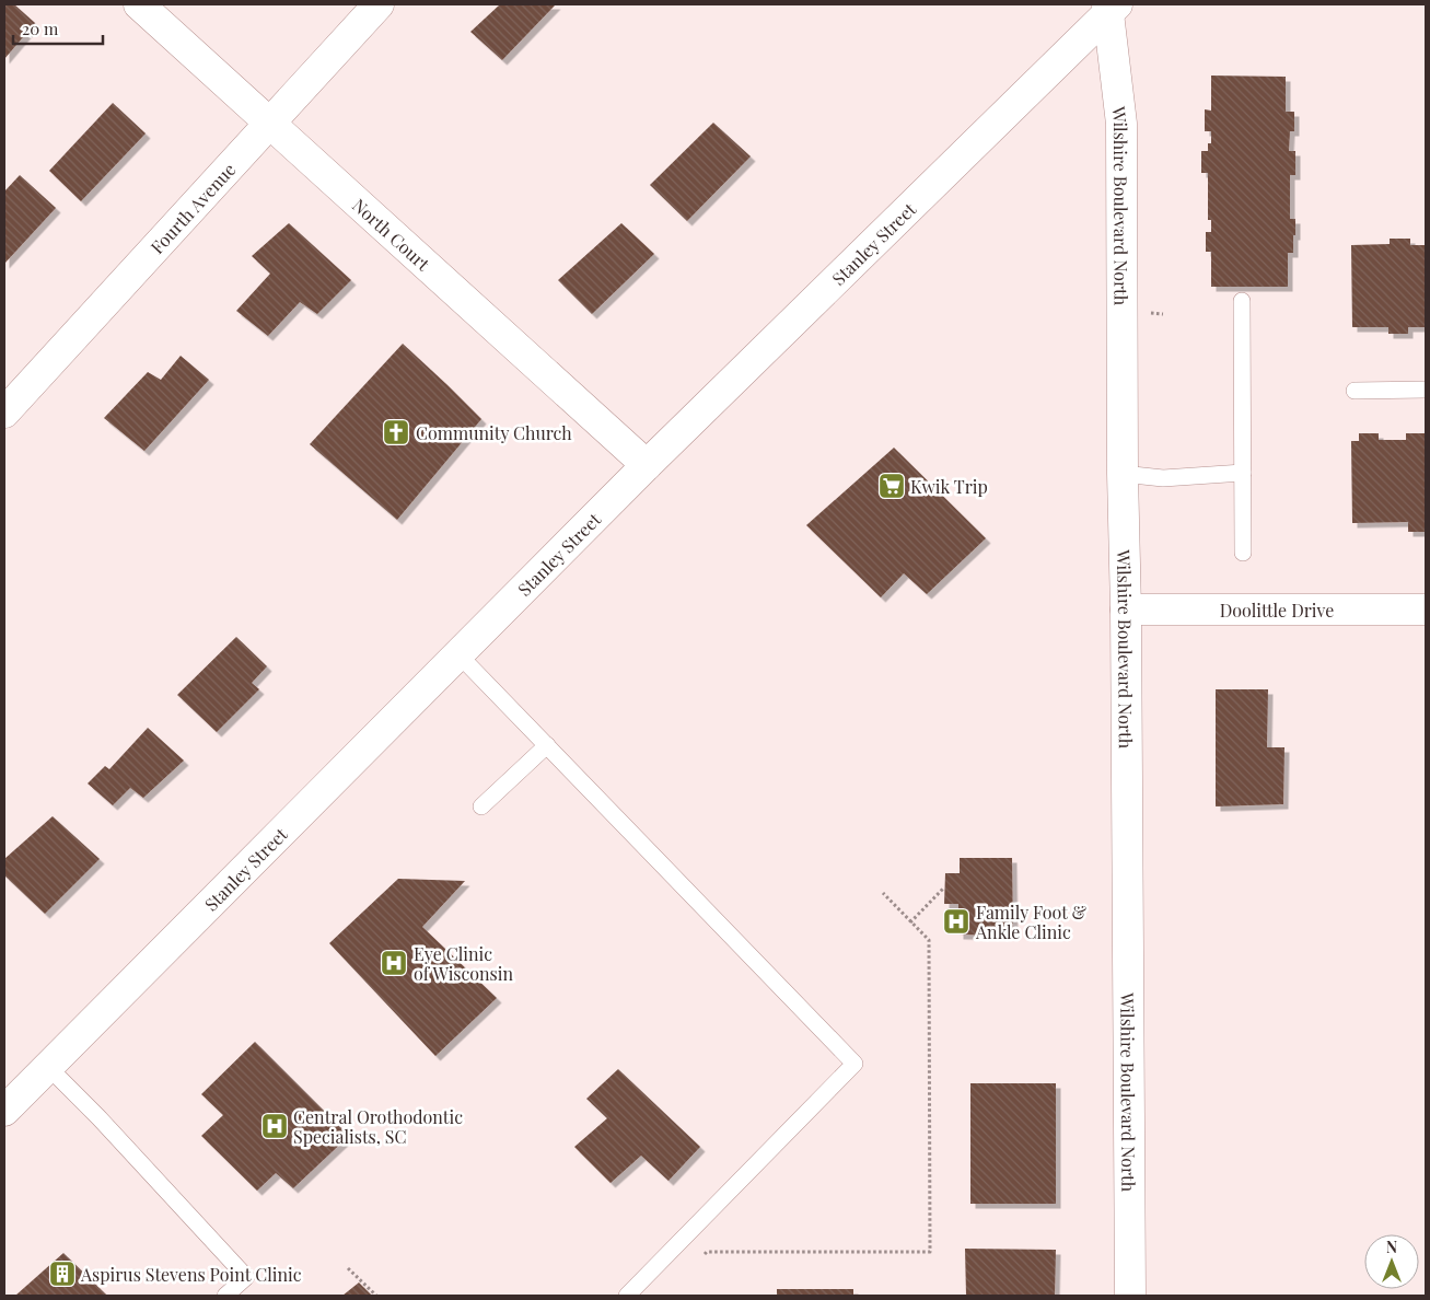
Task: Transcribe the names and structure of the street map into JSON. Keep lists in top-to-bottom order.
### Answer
{
  "streets": {
    "street": [
      "Wilshire Boulevard North",
      "Fourth Avenue",
      "North Court",
      "Stanley Street",
      "Doolittle Drive"
    ]
  },
  "crossings": [
    ["Wilshire Boulevard North", "Stanley Street"],
    ["Wilshire Boulevard North", "Doolittle Drive"],
    ["Fourth Avenue", "North Court"],
    ["North Court", "Stanley Street"]
  ],
  "places": {
    "church": ["Community Church"],
    "supermarket": ["Kwik Trip"],
    "hospital": ["Family Foot & Ankle Clinic", "Eye Clinic of Wisconsin", "Central Orothodontic Specialists, SC"],
    "building": ["Aspirus Stevens Point Clinic"]
  },
  "scale_bar": "20 m",
  "north": "top"
}
